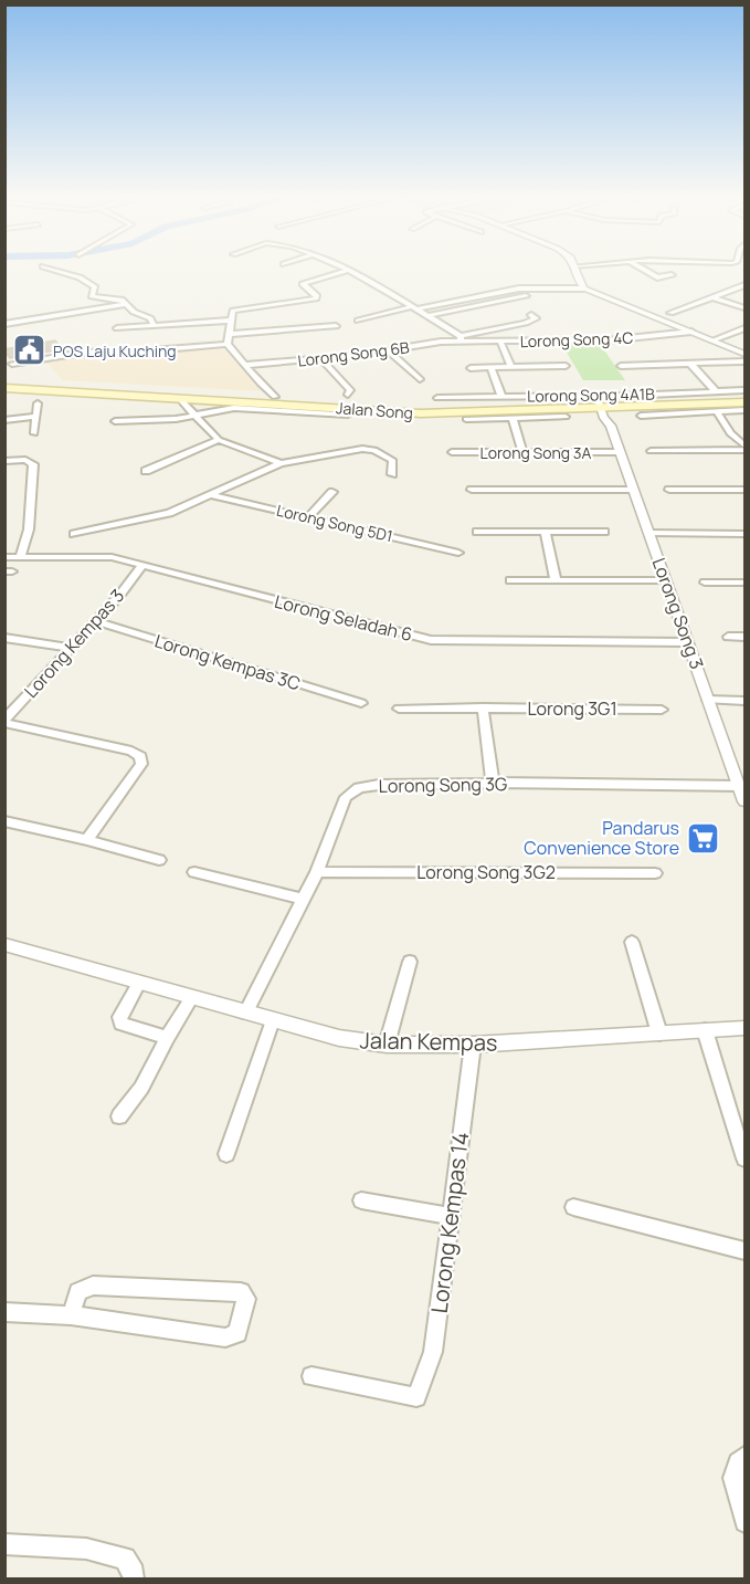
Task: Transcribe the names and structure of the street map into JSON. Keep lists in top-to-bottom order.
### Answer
{
  "streets": {
    "main road": ["Jalan Song"],
    "street": [
      "Lorong Song 4C",
      "Lorong Song 6B",
      "Lorong Song 4A1B",
      "Lorong Song 3A",
      "Lorong Song 5D1",
      "Lorong Song 3",
      "Lorong Seladah 6",
      "Lorong Kempas 3",
      "Lorong Kempas 3C",
      "Lorong 3G1",
      "Lorong Song 3G",
      "Lorong Song 3G2",
      "Jalan Kempas",
      "Lorong Kempas 14"
    ]
  },
  "crossings": [
    ["Lorong Song 4C", "Lorong Song 6B"],
    ["Jalan Song", "Lorong Song 3"],
    ["Lorong Song 3A", "Lorong Song 3"],
    ["Lorong Song 3", "Lorong Seladah 6"],
    ["Lorong Song 3", "Lorong Song 3G"],
    ["Lorong Seladah 6", "Lorong Kempas 3"],
    ["Lorong Kempas 3", "Lorong Kempas 3C"],
    ["Lorong Song 3G", "Lorong Song 3G2"],
    ["Lorong Song 3G", "Jalan Kempas"],
    ["Jalan Kempas", "Lorong Kempas 14"]
  ],
  "places": {
    "public building": ["POS Laju Kuching"],
    "supermarket": ["Pandarus Convenience Store"]
  }
}
